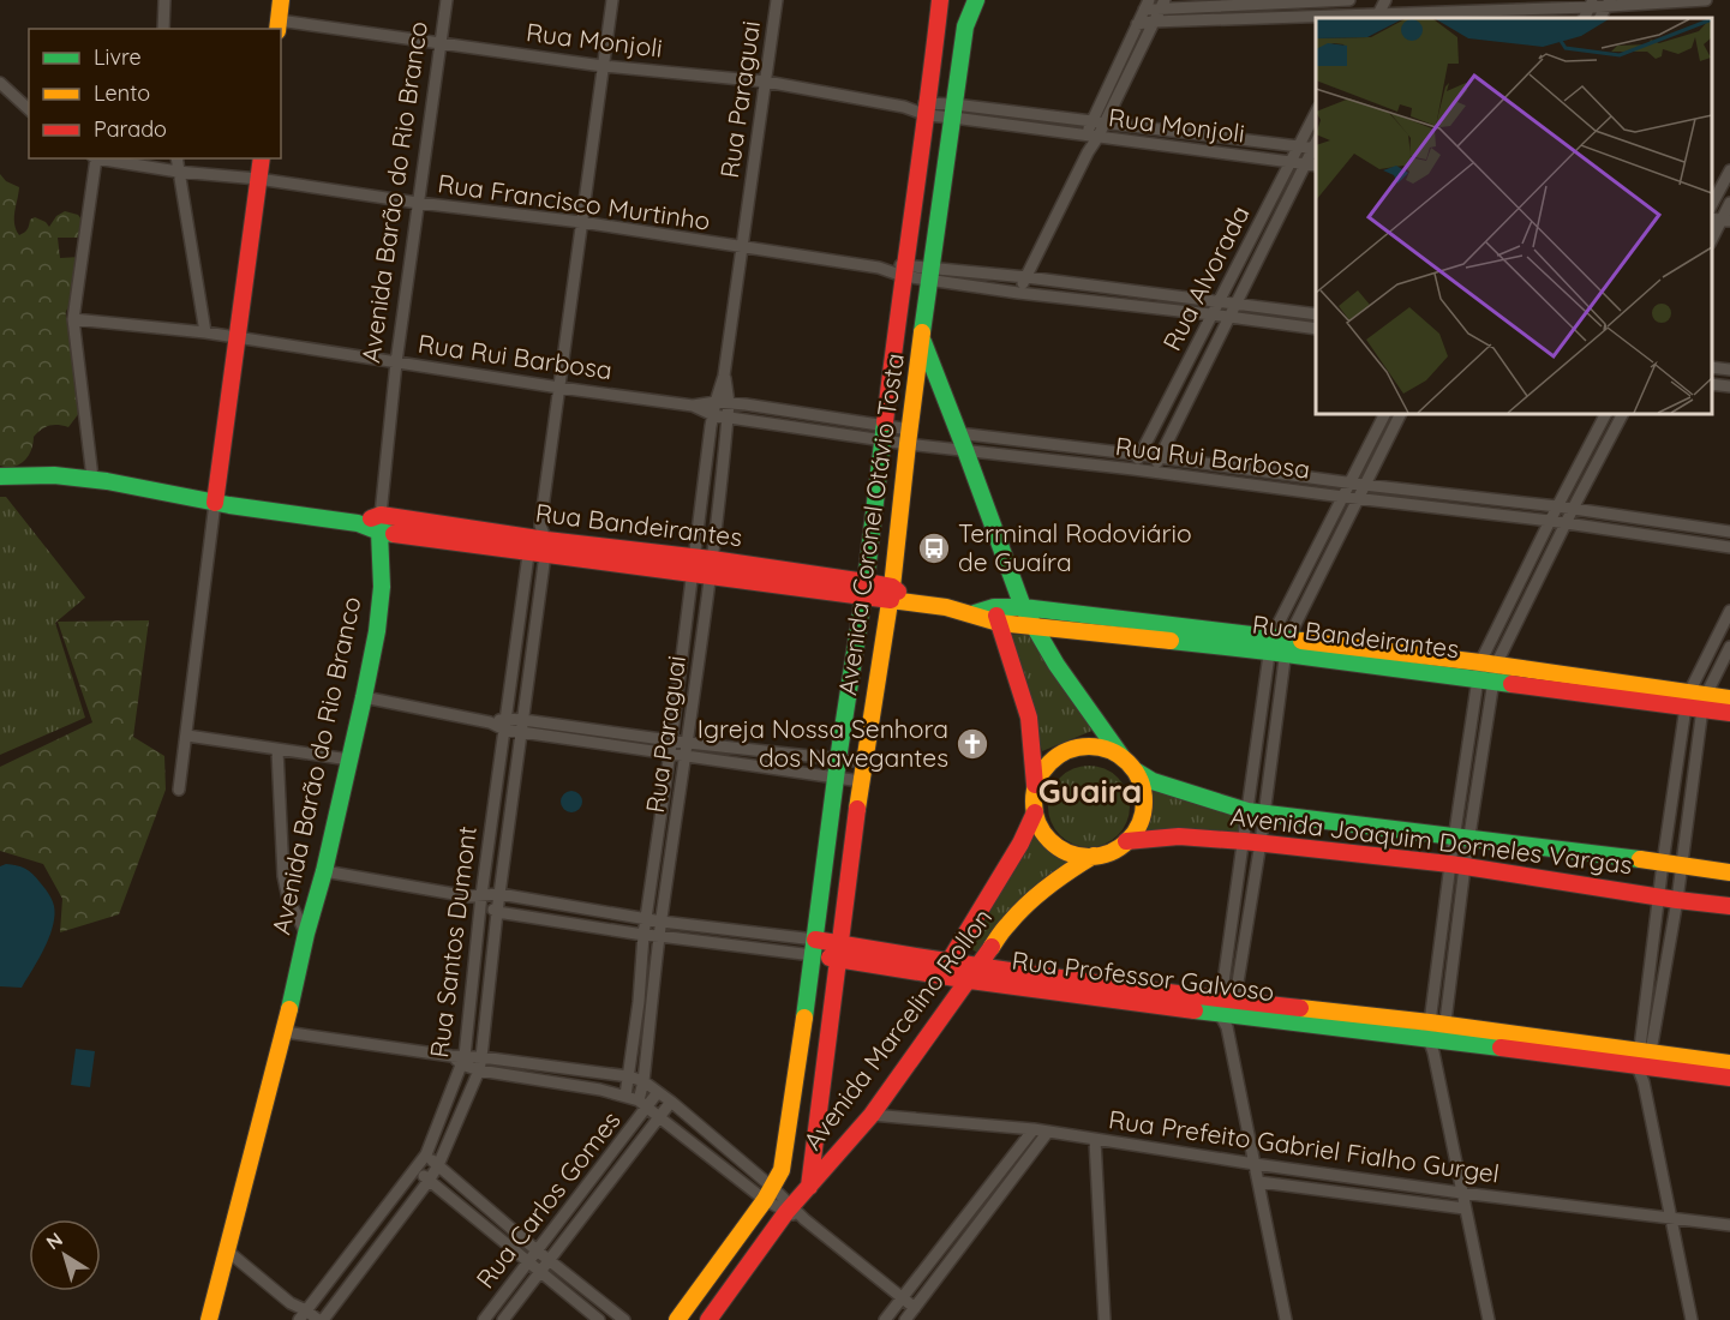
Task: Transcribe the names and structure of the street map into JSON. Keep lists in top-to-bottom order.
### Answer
{
  "streets": {
    "street": [
      "Rua Monjoli",
      "Rua Paraguai",
      "Avenida Barão do Rio Branco",
      "Rua Francisco Murtinho",
      "Rua Alvorada",
      "Rua Rui Barbosa",
      "Avenida Coronel Otávio Tosta",
      "Rua Bandeirantes",
      "Avenida Joaquim Dorneles Vargas",
      "Rua Santos Dumont",
      "Rua Professor Galvoso",
      "Avenida Marcelino Rollon",
      "Rua Prefeito Gabriel Fialho Gurgel",
      "Rua Carlos Gomes"
    ]
  },
  "crossings": [
    ["Rua Monjoli", "Rua Paraguai"],
    ["Rua Monjoli", "Avenida Barão do Rio Branco"],
    ["Rua Monjoli", "Rua Alvorada"],
    ["Rua Monjoli", "Avenida Coronel Otávio Tosta"],
    ["Rua Monjoli", "Rua Santos Dumont"],
    ["Rua Paraguai", "Rua Francisco Murtinho"],
    ["Rua Paraguai", "Rua Rui Barbosa"],
    ["Rua Paraguai", "Rua Bandeirantes"],
    ["Rua Paraguai", "Rua Professor Galvoso"],
    ["Rua Paraguai", "Rua Carlos Gomes"],
    ["Avenida Barão do Rio Branco", "Rua Francisco Murtinho"],
    ["Avenida Barão do Rio Branco", "Rua Rui Barbosa"],
    ["Avenida Barão do Rio Branco", "Rua Bandeirantes"],
    ["Avenida Barão do Rio Branco", "Rua Professor Galvoso"],
    ["Rua Francisco Murtinho", "Rua Alvorada"],
    ["Rua Francisco Murtinho", "Avenida Coronel Otávio Tosta"],
    ["Rua Francisco Murtinho", "Rua Santos Dumont"],
    ["Rua Alvorada", "Rua Rui Barbosa"],
    ["Rua Rui Barbosa", "Avenida Coronel Otávio Tosta"],
    ["Rua Rui Barbosa", "Rua Santos Dumont"],
    ["Avenida Coronel Otávio Tosta", "Rua Bandeirantes"],
    ["Avenida Coronel Otávio Tosta", "Rua Professor Galvoso"],
    ["Avenida Coronel Otávio Tosta", "Avenida Marcelino Rollon"],
    ["Rua Bandeirantes", "Rua Santos Dumont"],
    ["Avenida Joaquim Dorneles Vargas", "Avenida Marcelino Rollon"],
    ["Rua Santos Dumont", "Rua Professor Galvoso"],
    ["Rua Professor Galvoso", "Avenida Marcelino Rollon"],
    ["Avenida Marcelino Rollon", "Rua Prefeito Gabriel Fialho Gurgel"]
  ],
  "districts": ["Guaira"],
  "places": {
    "bus stop": ["Terminal Rodoviário de Guaíra"],
    "church": ["Igreja Nossa Senhora dos Navegantes"]
  },
  "legend": ["Livre", "Lento", "Parado"],
  "north": "top left"
}
